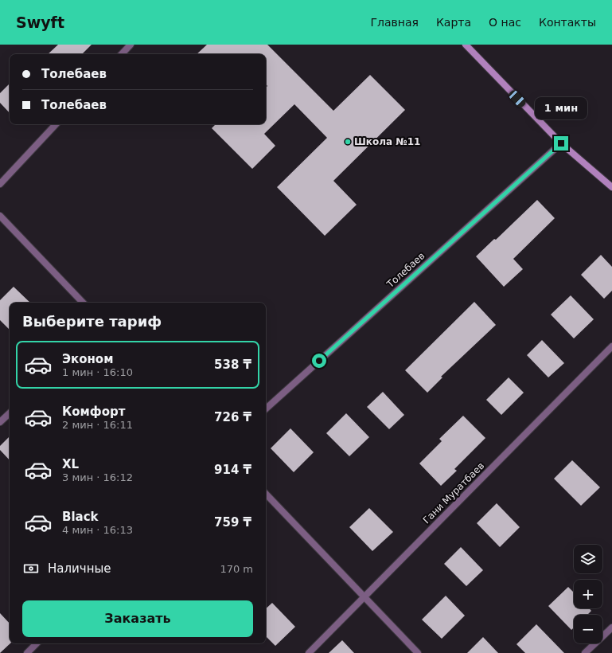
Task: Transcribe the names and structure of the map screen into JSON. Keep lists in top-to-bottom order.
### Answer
{
  "streets": {
    "street": ["Толебаев", "Гани Муратбаев"]
  },
  "places": ["Школа №11"],
  "page": {
    "header": "Swyft",
    "nav": [
      "Главная",
      "Карта",
      "О нас",
      "Контакты"
    ],
    "banner": ["Толебаев", "Толебаев"],
    "bubble": "1 мин",
    "heading": "Выберите тариф",
    "list": [
      {
        "name": "Эконом",
        "note": "1 мин · 16:10",
        "value": "538 ₸"
      },
      {
        "name": "Комфорт",
        "note": "2 мин · 16:11",
        "value": "726 ₸"
      },
      {
        "name": "XL",
        "note": "3 мин · 16:12",
        "value": "914 ₸"
      },
      {
        "name": "Black",
        "note": "4 мин · 16:13",
        "value": "759 ₸"
      }
    ],
    "map_buttons": ["+", "−"],
    "pay": ["Наличные", "170 m"],
    "buttons": "Заказать"
  }
}
